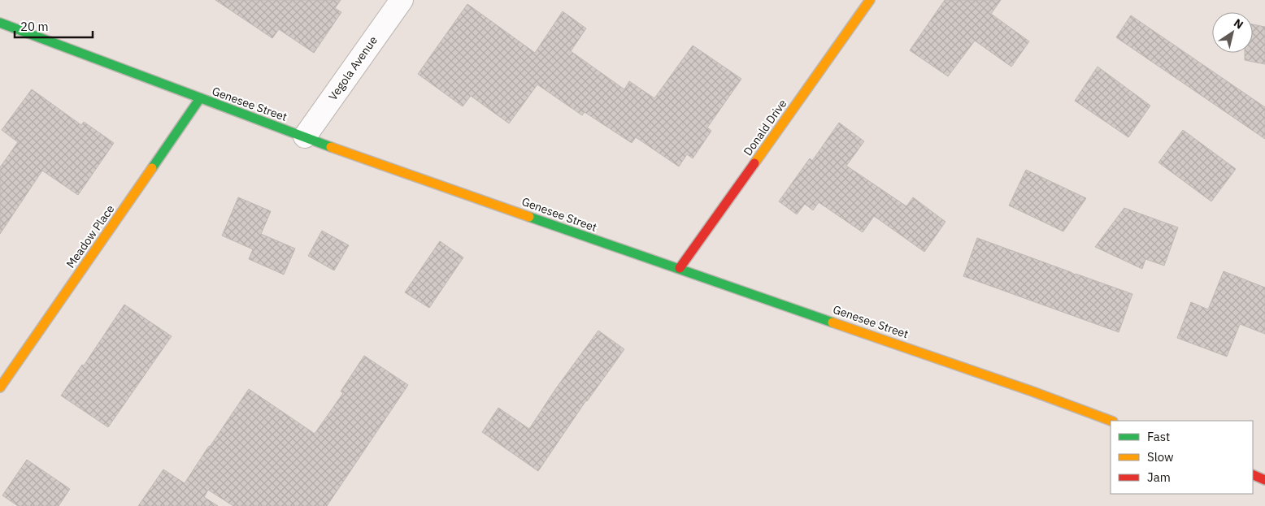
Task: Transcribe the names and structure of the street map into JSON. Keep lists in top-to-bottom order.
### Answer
{
  "streets": {
    "main road": ["Genesee Street", "Donald Drive", "Meadow Place"],
    "street": ["Vegola Avenue"]
  },
  "crossings": [
    ["Vegola Avenue", "Genesee Street"],
    ["Genesee Street", "Donald Drive"],
    ["Genesee Street", "Meadow Place"]
  ],
  "legend": ["Fast", "Slow", "Jam"],
  "scale_bar": "20 m",
  "north": "top right"
}
